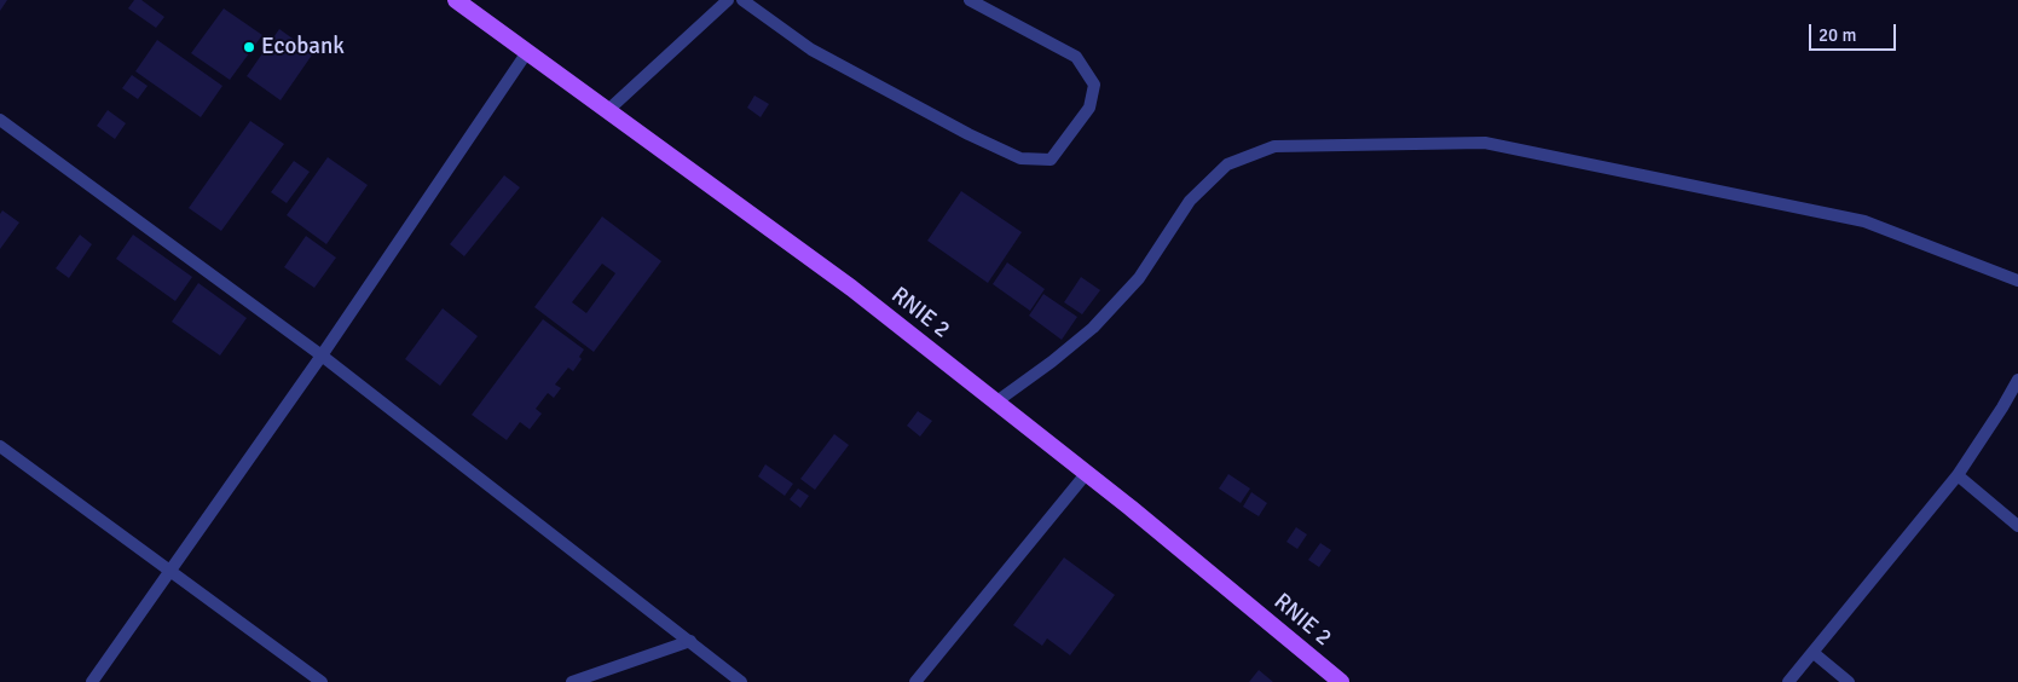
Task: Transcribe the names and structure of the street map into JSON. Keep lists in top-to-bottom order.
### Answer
{
  "streets": {
    "main road": ["RNIE 2"]
  },
  "places": ["Ecobank"],
  "scale_bar": "20 m"
}
